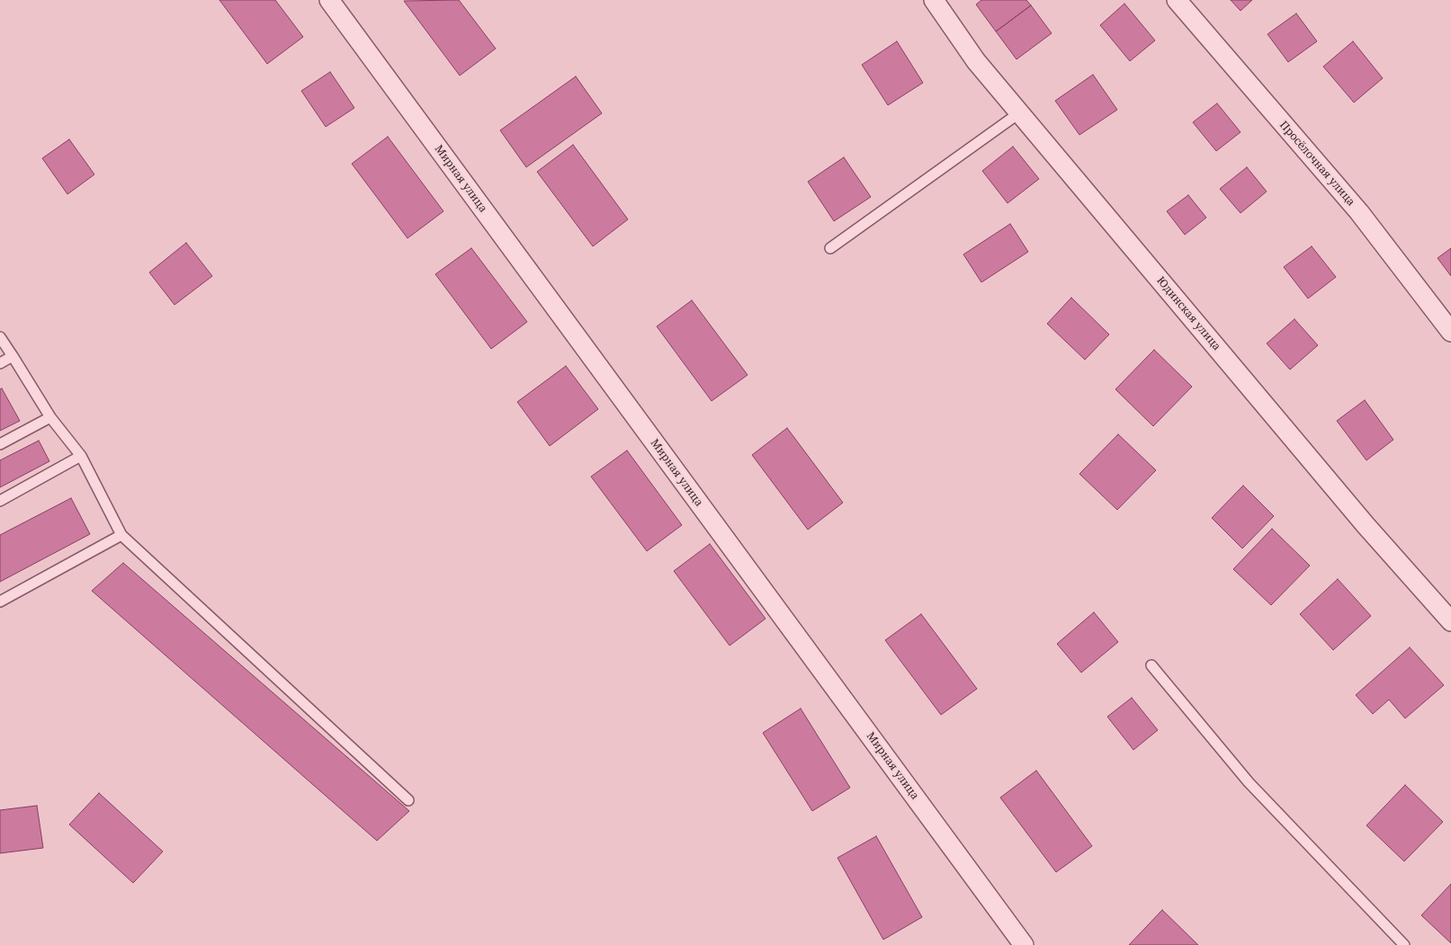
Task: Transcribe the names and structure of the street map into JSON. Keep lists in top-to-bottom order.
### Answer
{
  "streets": {
    "street": ["Просёлочная улица", "Мирная улица", "Юдинская улица"]
  }
}
